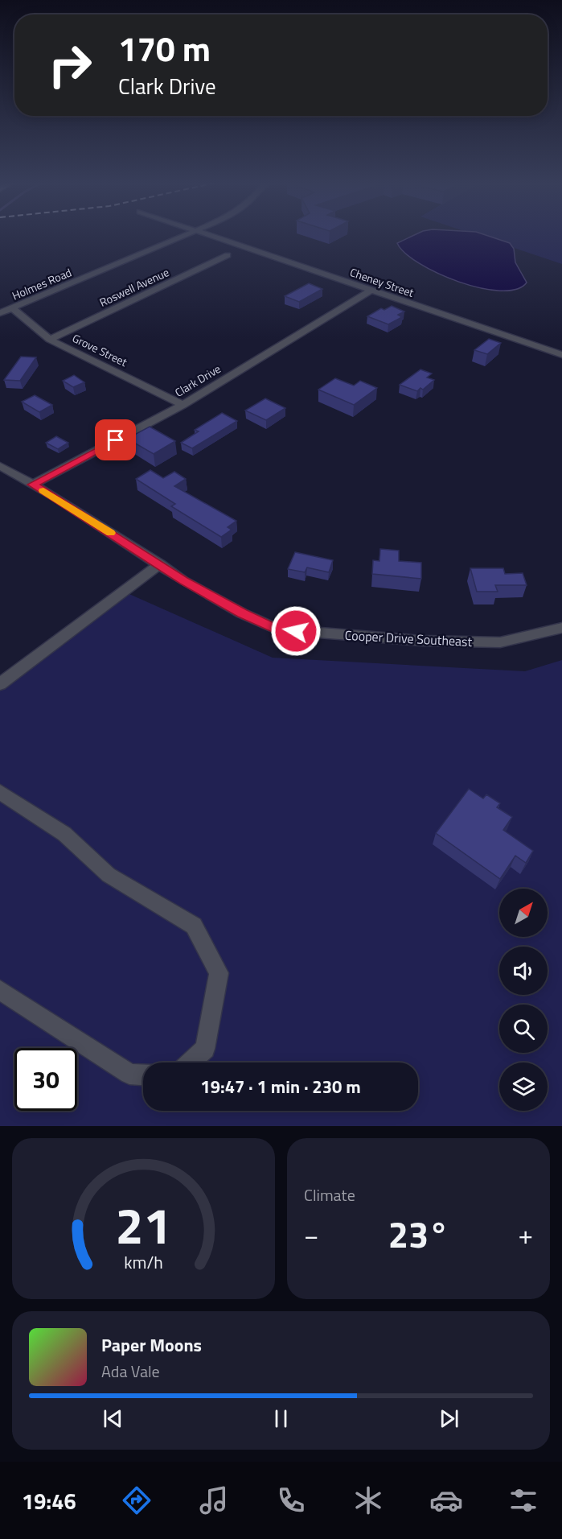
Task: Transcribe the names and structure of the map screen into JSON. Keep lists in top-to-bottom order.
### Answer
{
  "streets": {
    "street": [
      "Cheney Street",
      "Holmes Road",
      "Roswell Avenue",
      "Grove Street",
      "Clark Drive",
      "Cooper Drive Southeast"
    ]
  },
  "crossings": [
    ["Cheney Street", "Clark Drive"],
    ["Holmes Road", "Grove Street"],
    ["Roswell Avenue", "Grove Street"],
    ["Grove Street", "Clark Drive"],
    ["Clark Drive", "Cooper Drive Southeast"]
  ],
  "north": "top right",
  "page": {
    "turn": ["170 m", "Clark Drive"],
    "limit": "30",
    "trip": "19:47 · 1 min · 230 m",
    "tile": "Climate",
    "heat": ["−", "23°", "+"],
    "song": ["Paper Moons", "Ada Vale"],
    "tabs": "19:46",
    "gauge": ["21", "km/h"]
  }
}
